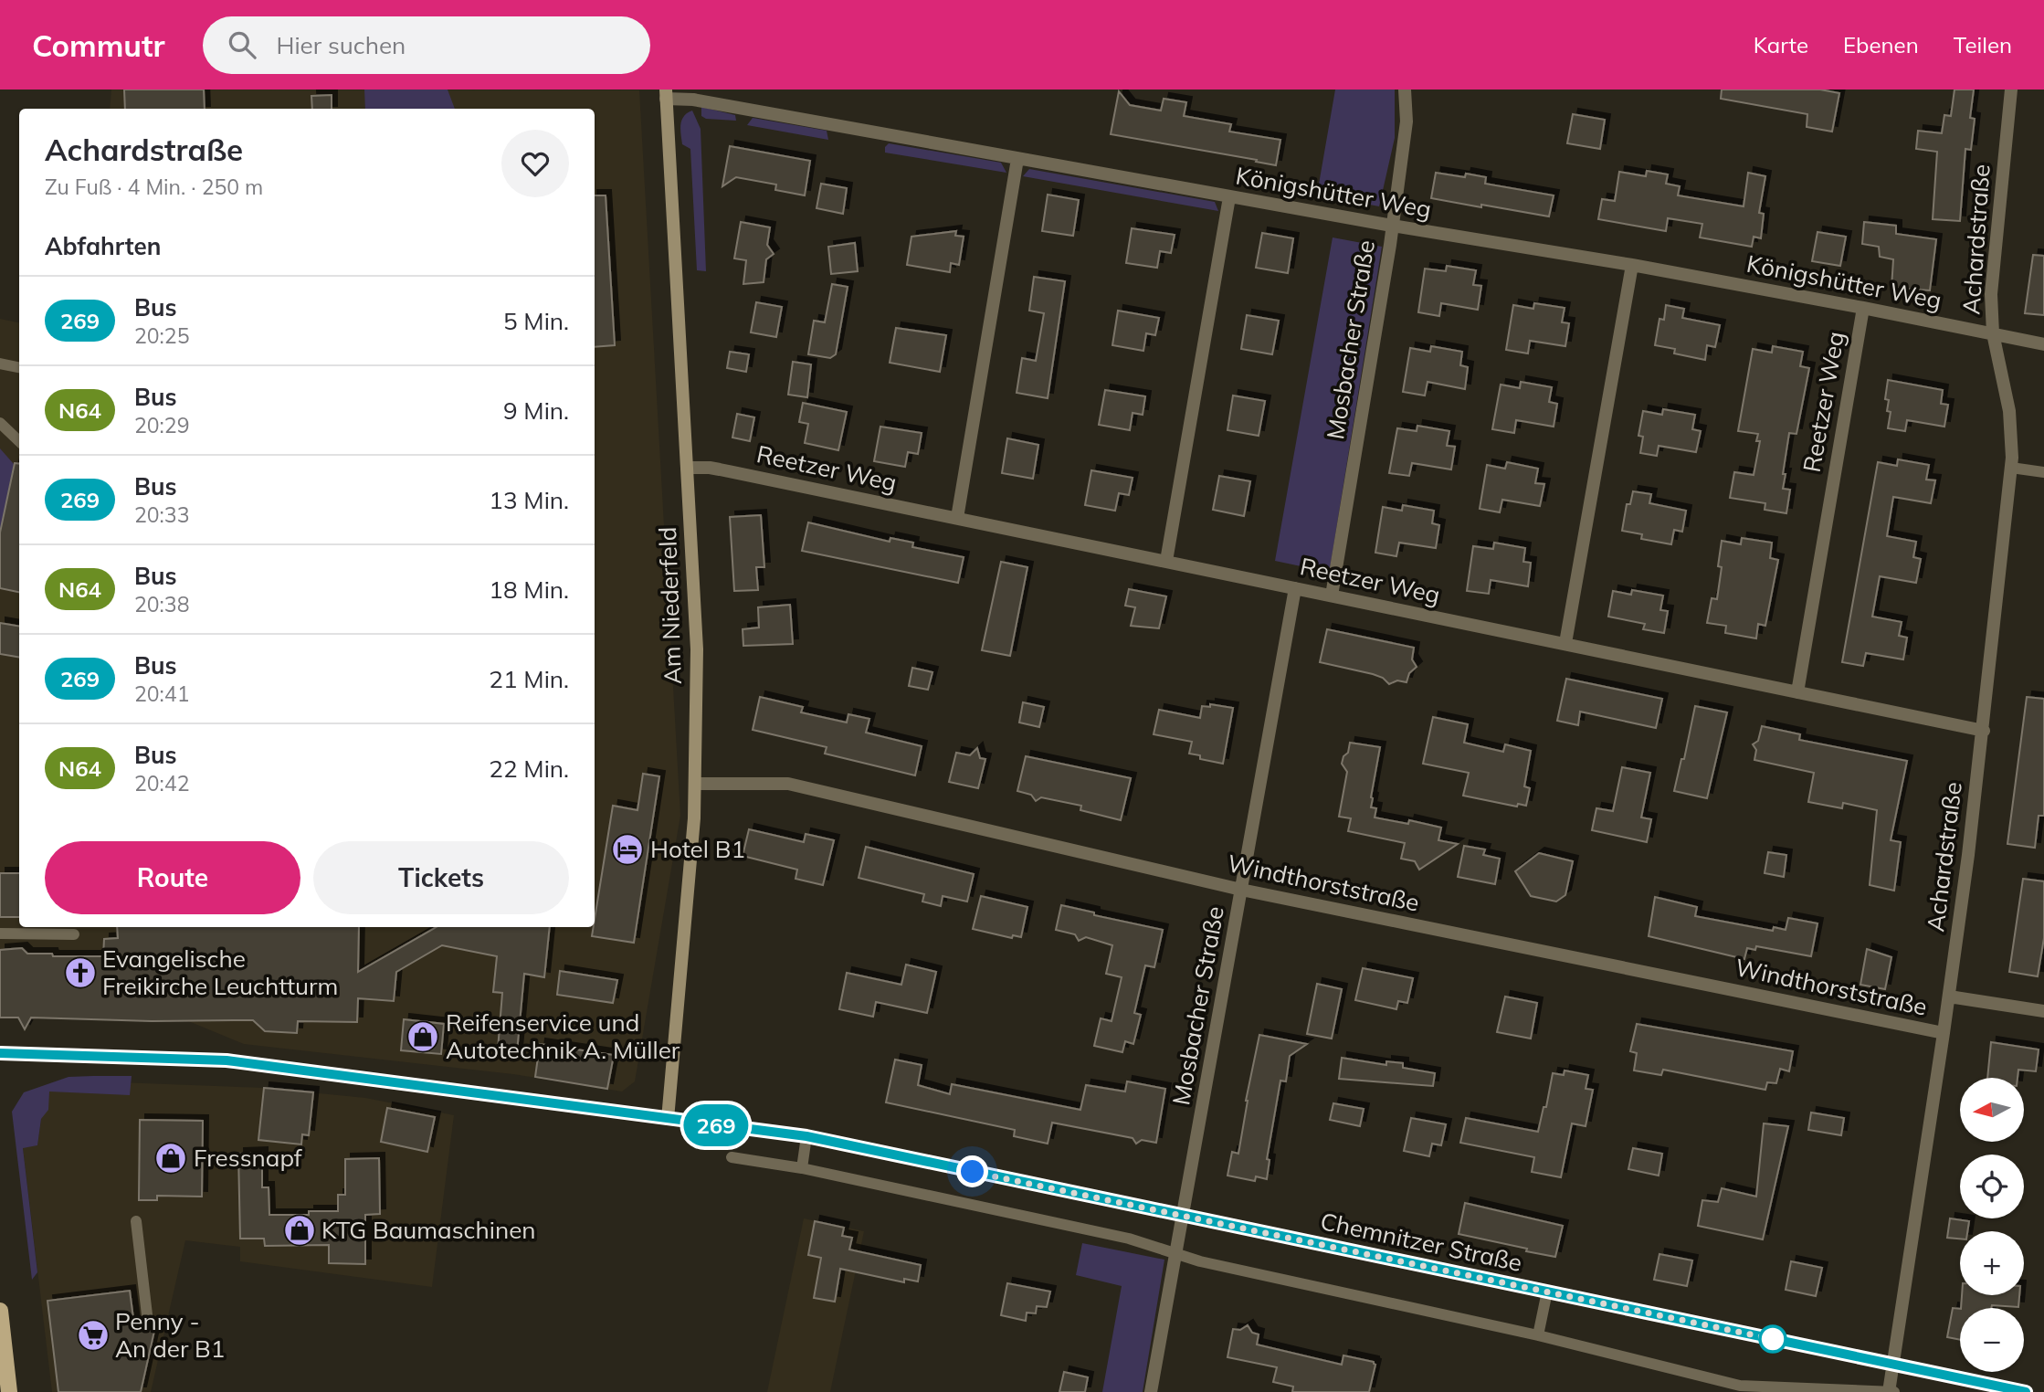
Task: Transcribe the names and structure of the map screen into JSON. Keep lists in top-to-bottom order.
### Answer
{
  "streets": {
    "main road": ["Am Niederfeld", "Chemnitzer Straße"],
    "street": [
      "Königshütter Weg",
      "Achardstraße",
      "Mosbacher Straße",
      "Reetzer Weg",
      "Windthorststraße"
    ]
  },
  "crossings": [
    ["Königshütter Weg", "Achardstraße"],
    ["Königshütter Weg", "Mosbacher Straße"],
    ["Königshütter Weg", "Reetzer Weg"],
    ["Königshütter Weg", "Am Niederfeld"],
    ["Achardstraße", "Reetzer Weg"],
    ["Achardstraße", "Windthorststraße"],
    ["Achardstraße", "Chemnitzer Straße"],
    ["Mosbacher Straße", "Reetzer Weg"],
    ["Mosbacher Straße", "Windthorststraße"],
    ["Mosbacher Straße", "Chemnitzer Straße"],
    ["Reetzer Weg", "Am Niederfeld"],
    ["Am Niederfeld", "Windthorststraße"],
    ["Am Niederfeld", "Chemnitzer Straße"]
  ],
  "places": {
    "hotel": ["Hotel B1"],
    "church": ["Evangelische Freikirche Leuchtturm"],
    "shop": ["Reifenservice und Autotechnik A. Müller", "Fressnapf", "KTG Baumaschinen"],
    "supermarket": ["Penny - An der B1"]
  },
  "lines": ["bus line 269"],
  "north": "left",
  "page": {
    "header": "Commutr",
    "search": "Hier suchen",
    "nav": ["Karte", "Ebenen", "Teilen"],
    "on_map": "269",
    "heading": [
      ["Achardstraße", "Zu Fuß · 4 Min. · 250 m"],
      "Abfahrten"
    ],
    "list": [
      {
        "mark": "269",
        "name": "Bus",
        "note": "20:25",
        "value": "5 Min."
      },
      {
        "mark": "N64",
        "name": "Bus",
        "note": "20:29",
        "value": "9 Min."
      },
      {
        "mark": "269",
        "name": "Bus",
        "note": "20:33",
        "value": "13 Min."
      },
      {
        "mark": "N64",
        "name": "Bus",
        "note": "20:38",
        "value": "18 Min."
      },
      {
        "mark": "269",
        "name": "Bus",
        "note": "20:41",
        "value": "21 Min."
      },
      {
        "mark": "N64",
        "name": "Bus",
        "note": "20:42",
        "value": "22 Min."
      }
    ],
    "buttons": ["Route", "Tickets"],
    "map_buttons": ["+", "−"]
  }
}
